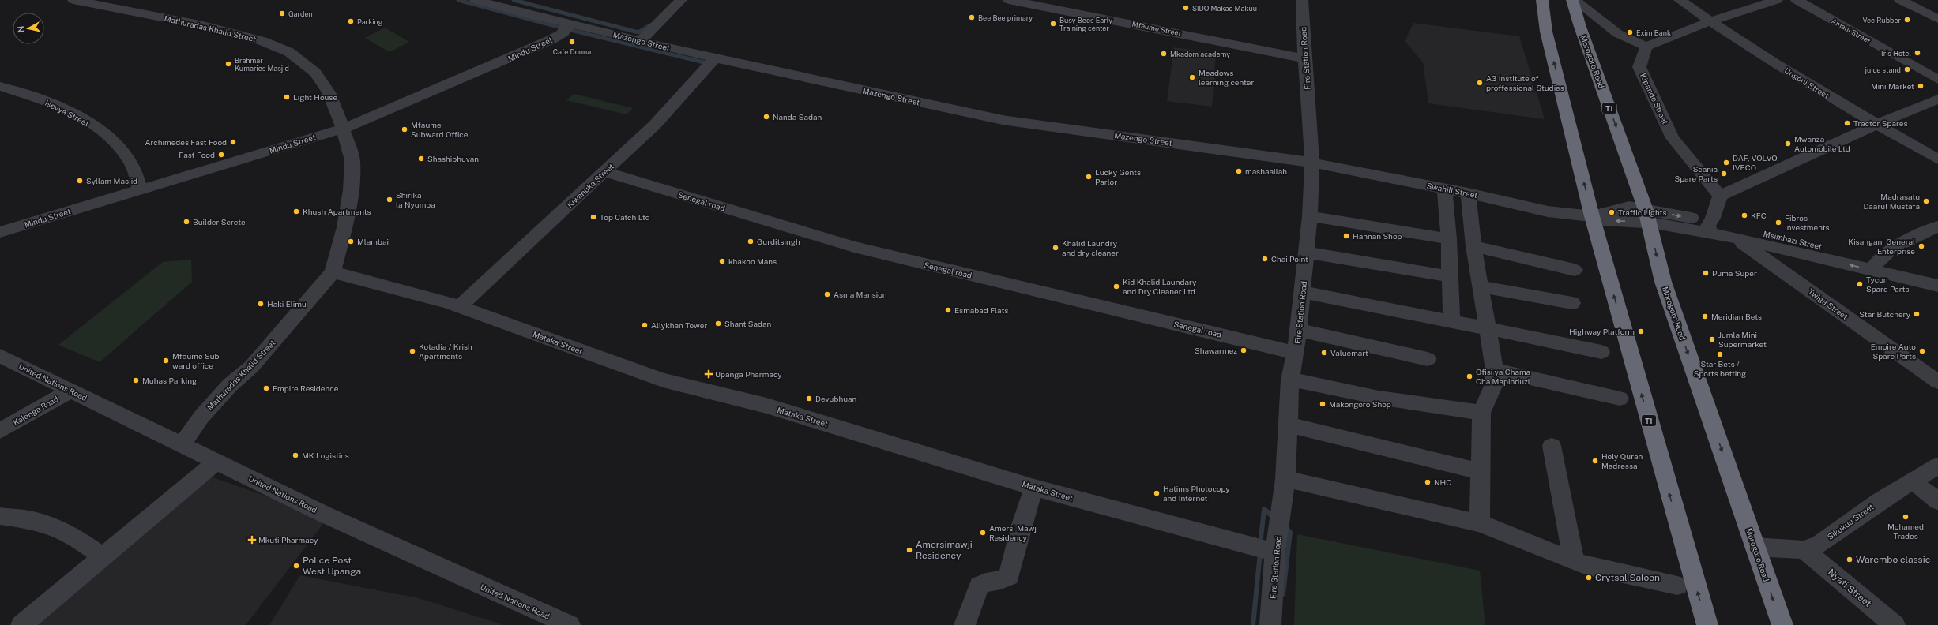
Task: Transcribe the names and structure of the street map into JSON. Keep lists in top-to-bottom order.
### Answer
{
  "streets": {
    "highway": ["Morogoro Road", "T1"],
    "street": [
      "Mathuradas Khalid Street",
      "Mfaume Street",
      "Amani Street",
      "Mazengo Street",
      "Mindu Street",
      "Fire Station Road",
      "Ungoni Street",
      "Kipande Street",
      "Isevya Street",
      "Kiwanuka Street",
      "Swahili Street",
      "Senegal road",
      "Msimbazi Street",
      "Twiga Street",
      "Mataka Street",
      "United Nations Road",
      "Kalenga Road",
      "Sikukuu Street",
      "Nyati Street"
    ]
  },
  "crossings": [
    ["Mathuradas Khalid Street", "Mindu Street"],
    ["Mathuradas Khalid Street", "Mataka Street"],
    ["Mathuradas Khalid Street", "United Nations Road"],
    ["Mfaume Street", "Fire Station Road"],
    ["Mazengo Street", "Mindu Street"],
    ["Mazengo Street", "Fire Station Road"],
    ["Mazengo Street", "Kiwanuka Street"],
    ["Mazengo Street", "Swahili Street"],
    ["Mindu Street", "Isevya Street"],
    ["Fire Station Road", "Swahili Street"],
    ["Fire Station Road", "Senegal road"],
    ["Fire Station Road", "Mataka Street"],
    ["Morogoro Road", "Swahili Street"],
    ["Morogoro Road", "Msimbazi Street"],
    ["Morogoro Road", "Sikukuu Street"],
    ["T1", "Swahili Street"],
    ["Kiwanuka Street", "Senegal road"],
    ["Kiwanuka Street", "Mataka Street"],
    ["Swahili Street", "Msimbazi Street"],
    ["Msimbazi Street", "Twiga Street"],
    ["United Nations Road", "Kalenga Road"],
    ["Sikukuu Street", "Nyati Street"]
  ],
  "places": {
    "other": [
      "SIDO Makao Makuu",
      "Garden",
      "Bee Bee primary",
      "Vee Rubber",
      "Parking",
      "Busy Bees Early Training center",
      "Exim Bank",
      "Cafe Donna",
      "Iris Hotel",
      "Mkadom academy",
      "Brahmar Kumaries Masjid",
      "juice stand",
      "Meadows learning center",
      "A3 Institute of proffessional Studies",
      "Mini Market",
      "Light House",
      "Nanda Sadan",
      "Tractor Spares",
      "Mfaume Subward Office",
      "Archimedes Fast Food",
      "Mwanza Automobile Ltd",
      "Fast Food",
      "Shashibhuvan",
      "DAF, VOLVO, IVECO",
      "mashaallah",
      "Scania Spare Parts",
      "Lucky Gents Parlor",
      "Syllam Masjid",
      "Shirika la Nyumba",
      "Madrasatu Daarul Mustafa",
      "Khush Apartments",
      "Traffic Lights",
      "KFC",
      "Top Catch Ltd",
      "Builder Screte",
      "Fibros Investments",
      "Hannan Shop",
      "Mlambai",
      "Gurditsingh",
      "Kisangani General Enterprise",
      "Khalid Laundry and dry cleaner",
      "Chai Point",
      "khakoo Mans",
      "Puma Super",
      "Tycon Spare Parts",
      "Kid Khalid Laundary and Dry Cleaner Ltd",
      "Asma Mansion",
      "Haki Elimu",
      "Esmabad Flats",
      "Star Butchery",
      "Meridian Bets",
      "Shant Sadan",
      "Allykhan Tower",
      "Highway Platform",
      "Jumla Mini Supermarket",
      "Shawarmez",
      "Kotadia / Krish Apartments",
      "Empire Auto Spare Parts",
      "Valuemart",
      "Star Bets / Sports betting",
      "Mfaume Sub ward office",
      "Ofisi ya Chama Cha Mapinduzi",
      "Muhas Parking",
      "Empire Residence",
      "Devubhuan",
      "Makongoro Shop",
      "MK Logistics",
      "Holy Quran Madressa",
      "NHC",
      "Hatims Photocopy and Internet",
      "Mohamed Trades",
      "Amersi Mawj Residency",
      "Amersimawji Residency",
      "Warembo classic",
      "Police Post West Upanga",
      "Crytsal Saloon"
    ],
    "health": ["Upanga Pharmacy", "Mkuti Pharmacy"]
  },
  "north": "left"
}
